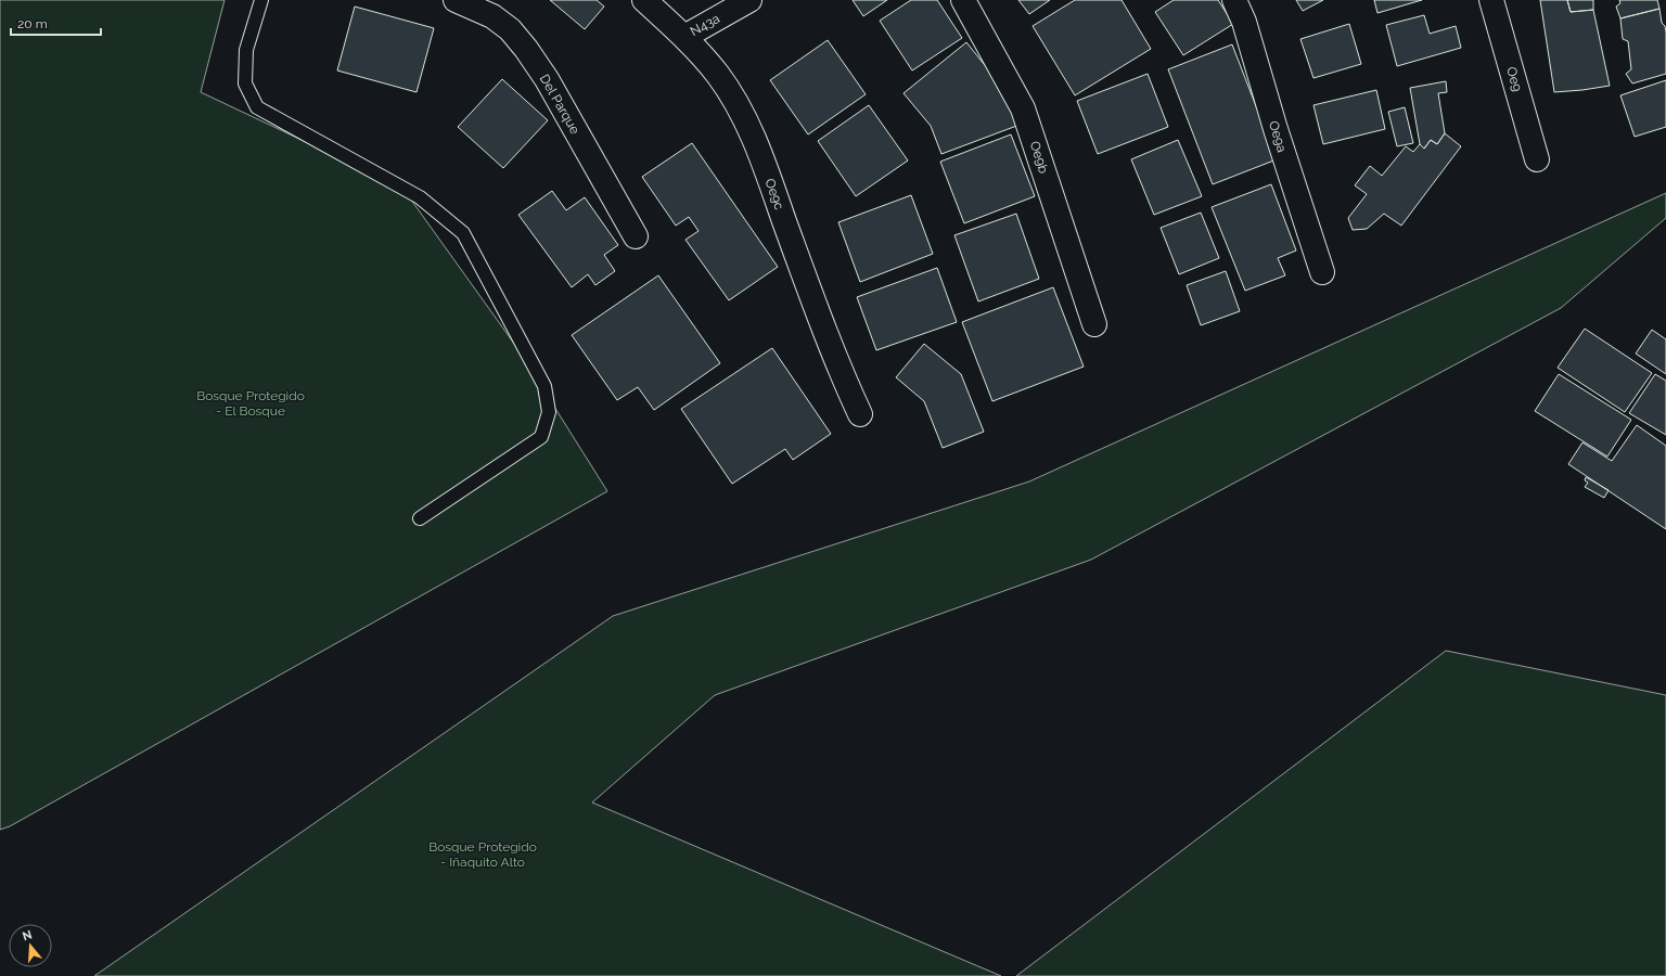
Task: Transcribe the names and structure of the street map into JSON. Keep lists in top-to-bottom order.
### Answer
{
  "streets": {
    "street": [
      "N43a",
      "Oe9",
      "Del Parque",
      "Oe9a",
      "Oe9b",
      "Oe9c"
    ]
  },
  "crossings": [
    ["N43a", "Oe9c"]
  ],
  "parks": ["Bosque Protegido - El Bosque", "Bosque Protegido - Iñaquito Alto"],
  "scale_bar": "20 m",
  "north": "top"
}
